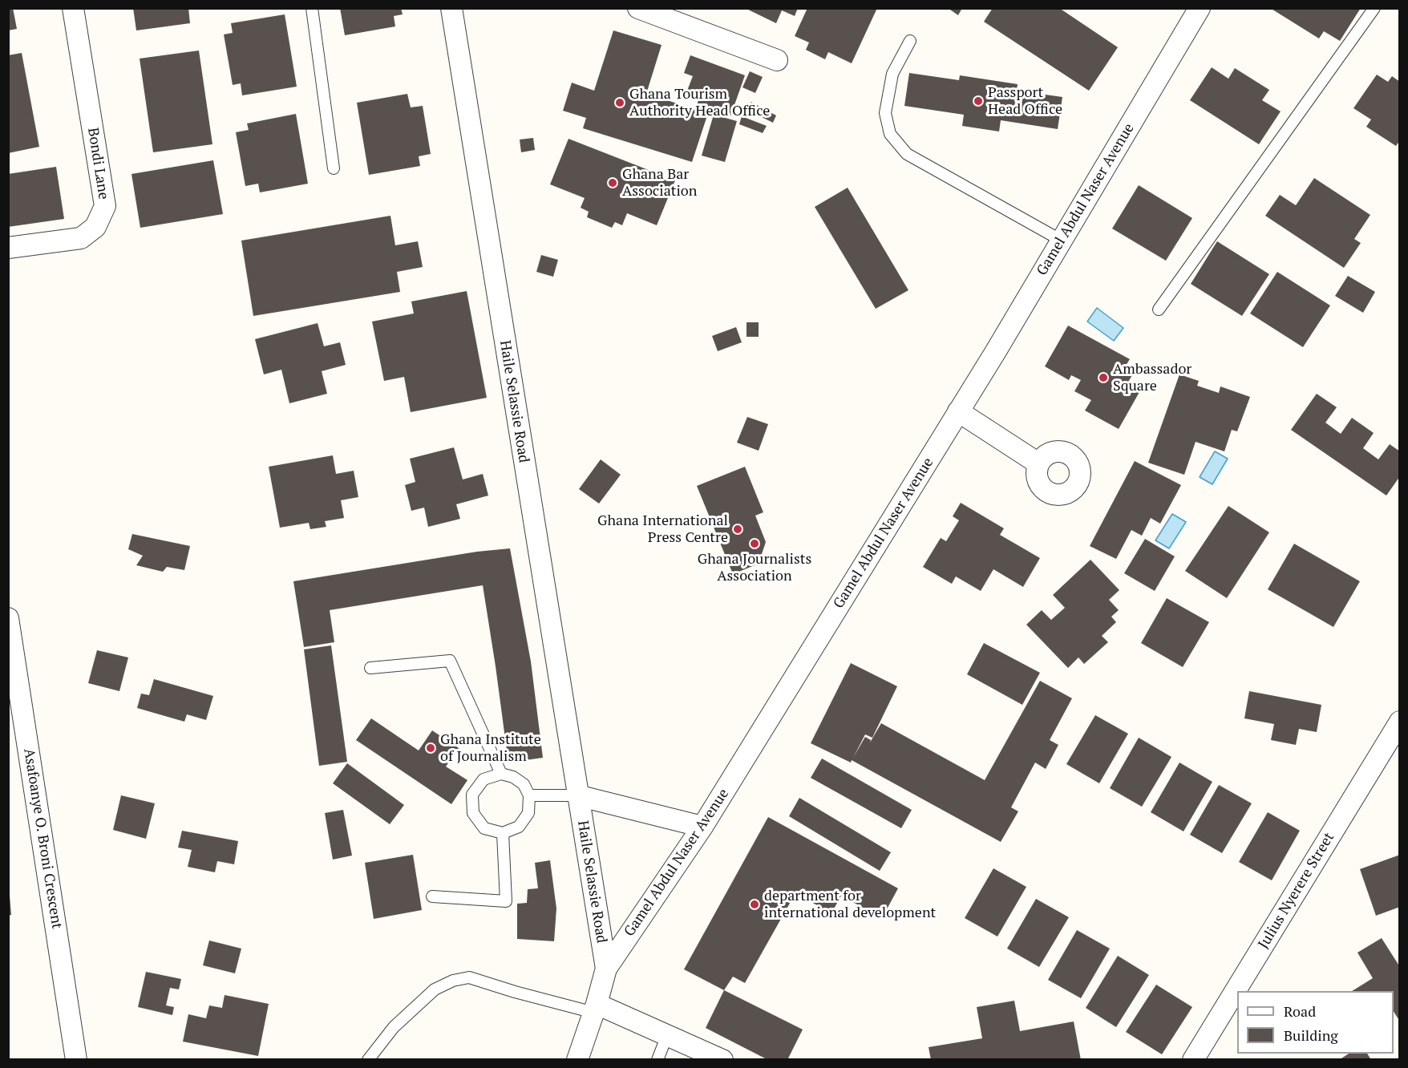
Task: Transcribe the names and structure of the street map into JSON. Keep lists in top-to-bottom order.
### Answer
{
  "streets": {
    "street": [
      "Bondi Lane",
      "Gamel Abdul Naser Avenue",
      "Haile Selassie Road",
      "Asafoanye O. Broni Crescent",
      "Julius Nyerere Street"
    ]
  },
  "crossings": [
    ["Gamel Abdul Naser Avenue", "Haile Selassie Road"]
  ],
  "places": [
    "Passport Head Office",
    "Ghana Tourism Authority Head Office",
    "Ghana Bar Association",
    "Ambassador Square",
    "Ghana International Press Centre",
    "Ghana Journalists Association",
    "Ghana Institute of Journalism",
    "department for international development"
  ],
  "legend": ["Road", "Building"]
}
